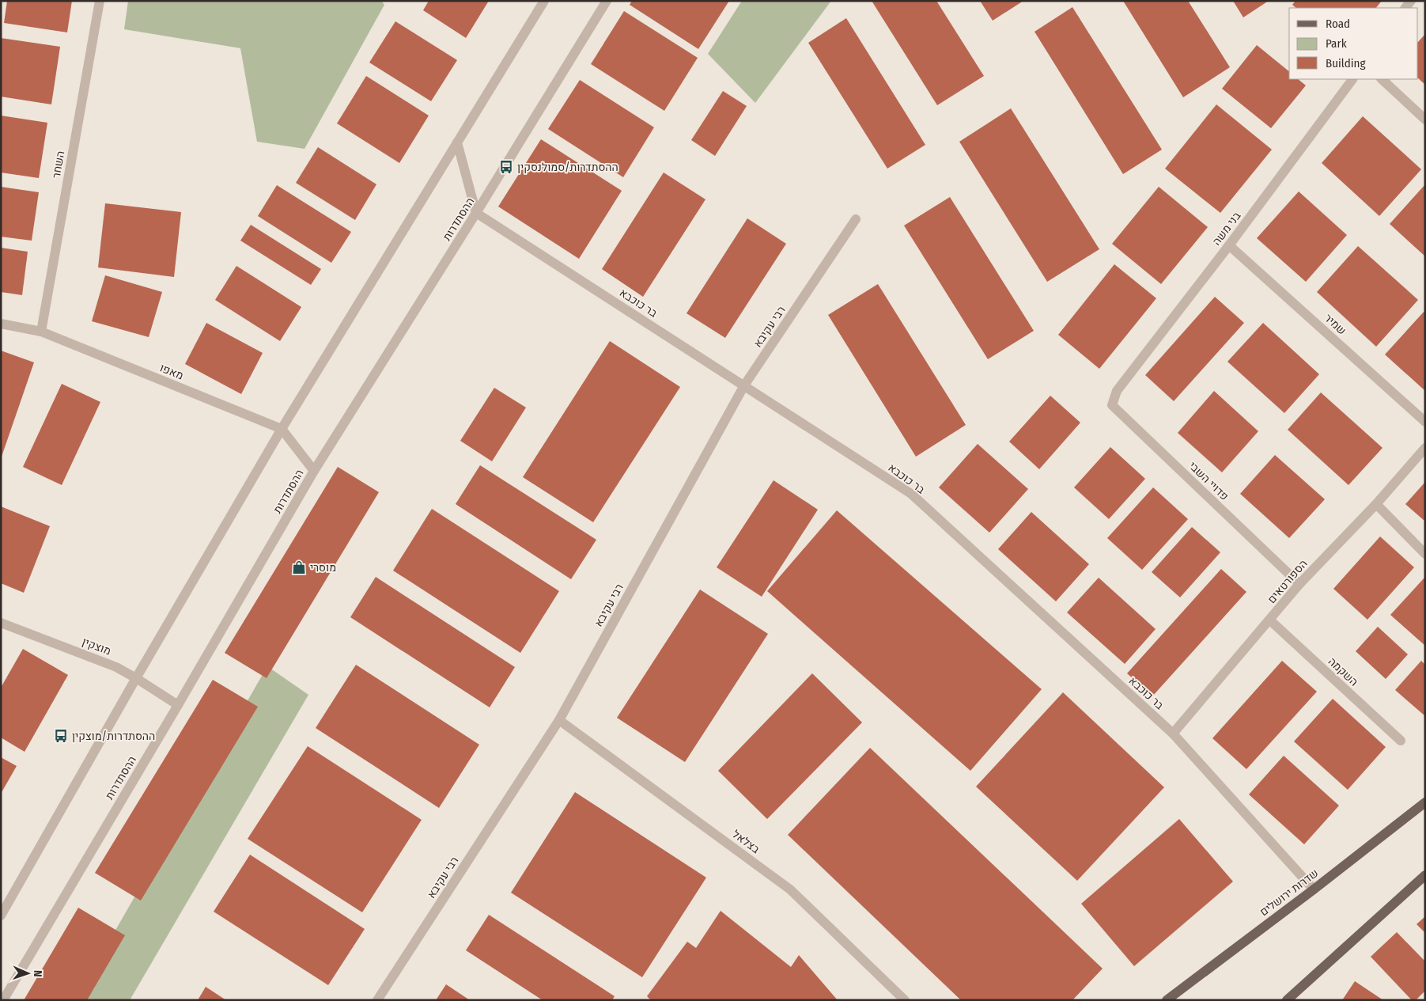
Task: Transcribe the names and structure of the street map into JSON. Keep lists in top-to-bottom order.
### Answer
{
  "streets": {
    "main road": ["שדרות ירושלים"],
    "street": [
      "השחר",
      "ההסתדרות",
      "בני משה",
      "בר כוכבא",
      "שמיר",
      "רבי עקיבא",
      "מאפו",
      "פדויי השבי",
      "הספורטאים",
      "מוצקין",
      "השקמה",
      "בצלאל"
    ]
  },
  "crossings": [
    ["השחר", "מאפו"],
    ["ההסתדרות", "בר כוכבא"],
    ["ההסתדרות", "מוצקין"],
    ["בני משה", "שמיר"],
    ["בני משה", "פדויי השבי"],
    ["בר כוכבא", "רבי עקיבא"],
    ["בר כוכבא", "הספורטאים"],
    ["בר כוכבא", "שדרות ירושלים"],
    ["רבי עקיבא", "בצלאל"],
    ["פדויי השבי", "הספורטאים"],
    ["הספורטאים", "השקמה"]
  ],
  "places": {
    "bus stop": ["ההסתדרות/סמולנסקין", "ההסתדרות/מוצקין"],
    "shop": ["מוסרי"]
  },
  "legend": ["Road", "Park", "Building"],
  "north": "right"
}
